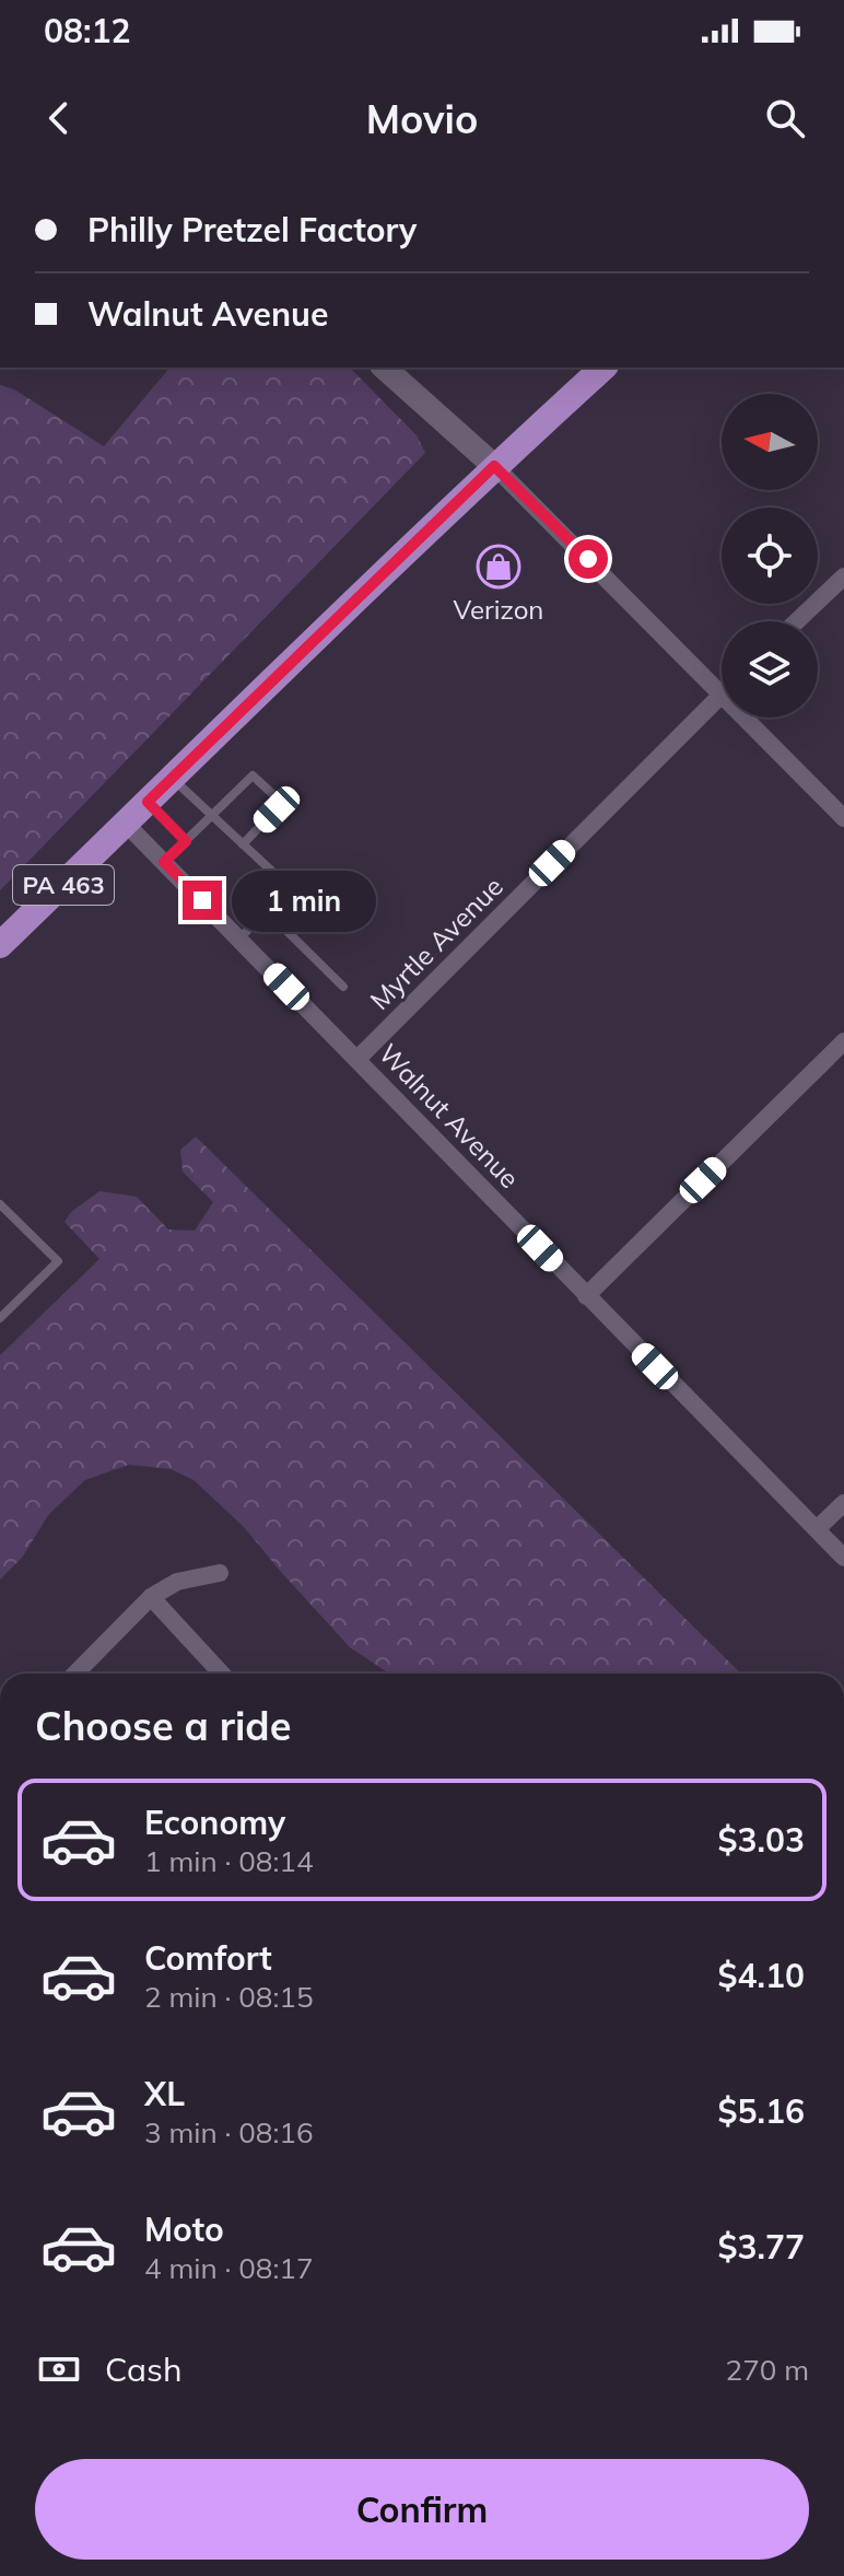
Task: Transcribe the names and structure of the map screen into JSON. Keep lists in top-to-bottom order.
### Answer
{
  "streets": {
    "main road": ["PA 463"],
    "street": ["Myrtle Avenue", "Walnut Avenue"]
  },
  "crossings": [
    ["PA 463", "Walnut Avenue"],
    ["Myrtle Avenue", "Walnut Avenue"]
  ],
  "places": {
    "shop": ["Verizon"]
  },
  "north": "left",
  "page": {
    "status": "08:12",
    "header": "Movio",
    "banner": ["Philly Pretzel Factory", "Walnut Avenue"],
    "bubble": "1 min",
    "heading": "Choose a ride",
    "list": [
      {
        "name": "Economy",
        "note": "1 min · 08:14",
        "value": "$3.03"
      },
      {
        "name": "Comfort",
        "note": "2 min · 08:15",
        "value": "$4.10"
      },
      {
        "name": "XL",
        "note": "3 min · 08:16",
        "value": "$5.16"
      },
      {
        "name": "Moto",
        "note": "4 min · 08:17",
        "value": "$3.77"
      }
    ],
    "pay": ["Cash", "270 m"],
    "buttons": "Confirm"
  }
}
